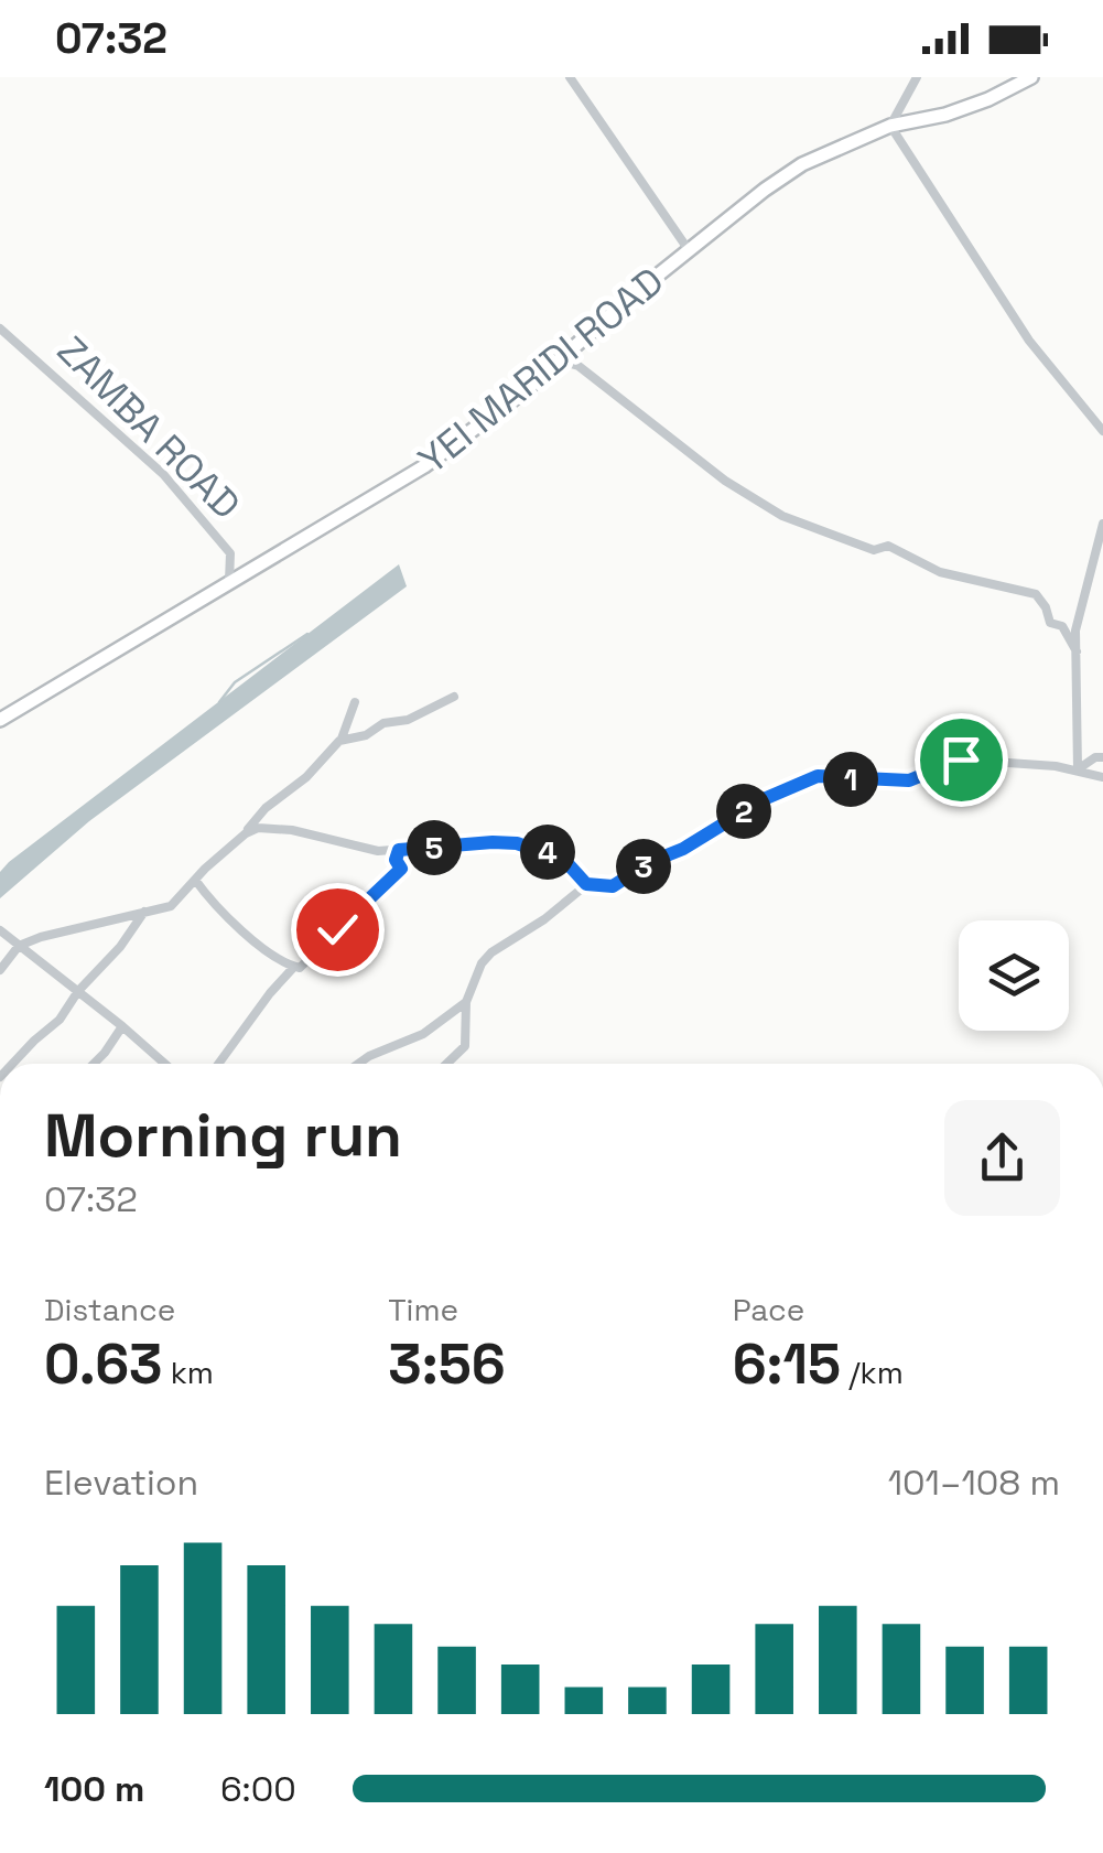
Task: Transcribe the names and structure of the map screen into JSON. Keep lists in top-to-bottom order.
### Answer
{
  "streets": {
    "main road": ["YEI MARIDI ROAD"],
    "street": ["ZAMBA ROAD"]
  },
  "crossings": [
    ["YEI MARIDI ROAD", "ZAMBA ROAD"]
  ],
  "page": {
    "status": "07:32",
    "pins": [
      "1",
      "2",
      "5",
      "4",
      "3"
    ],
    "heading": ["Morning run", "07:32"],
    "stats": [
      ["Distance", "0.63 km"],
      ["Time", "3:56"],
      ["Pace", "6:15 /km"]
    ],
    "chart": ["Elevation", "101–108 m"],
    "list": [
      {
        "name": "100 m",
        "note": "6:00"
      }
    ]
  }
}
